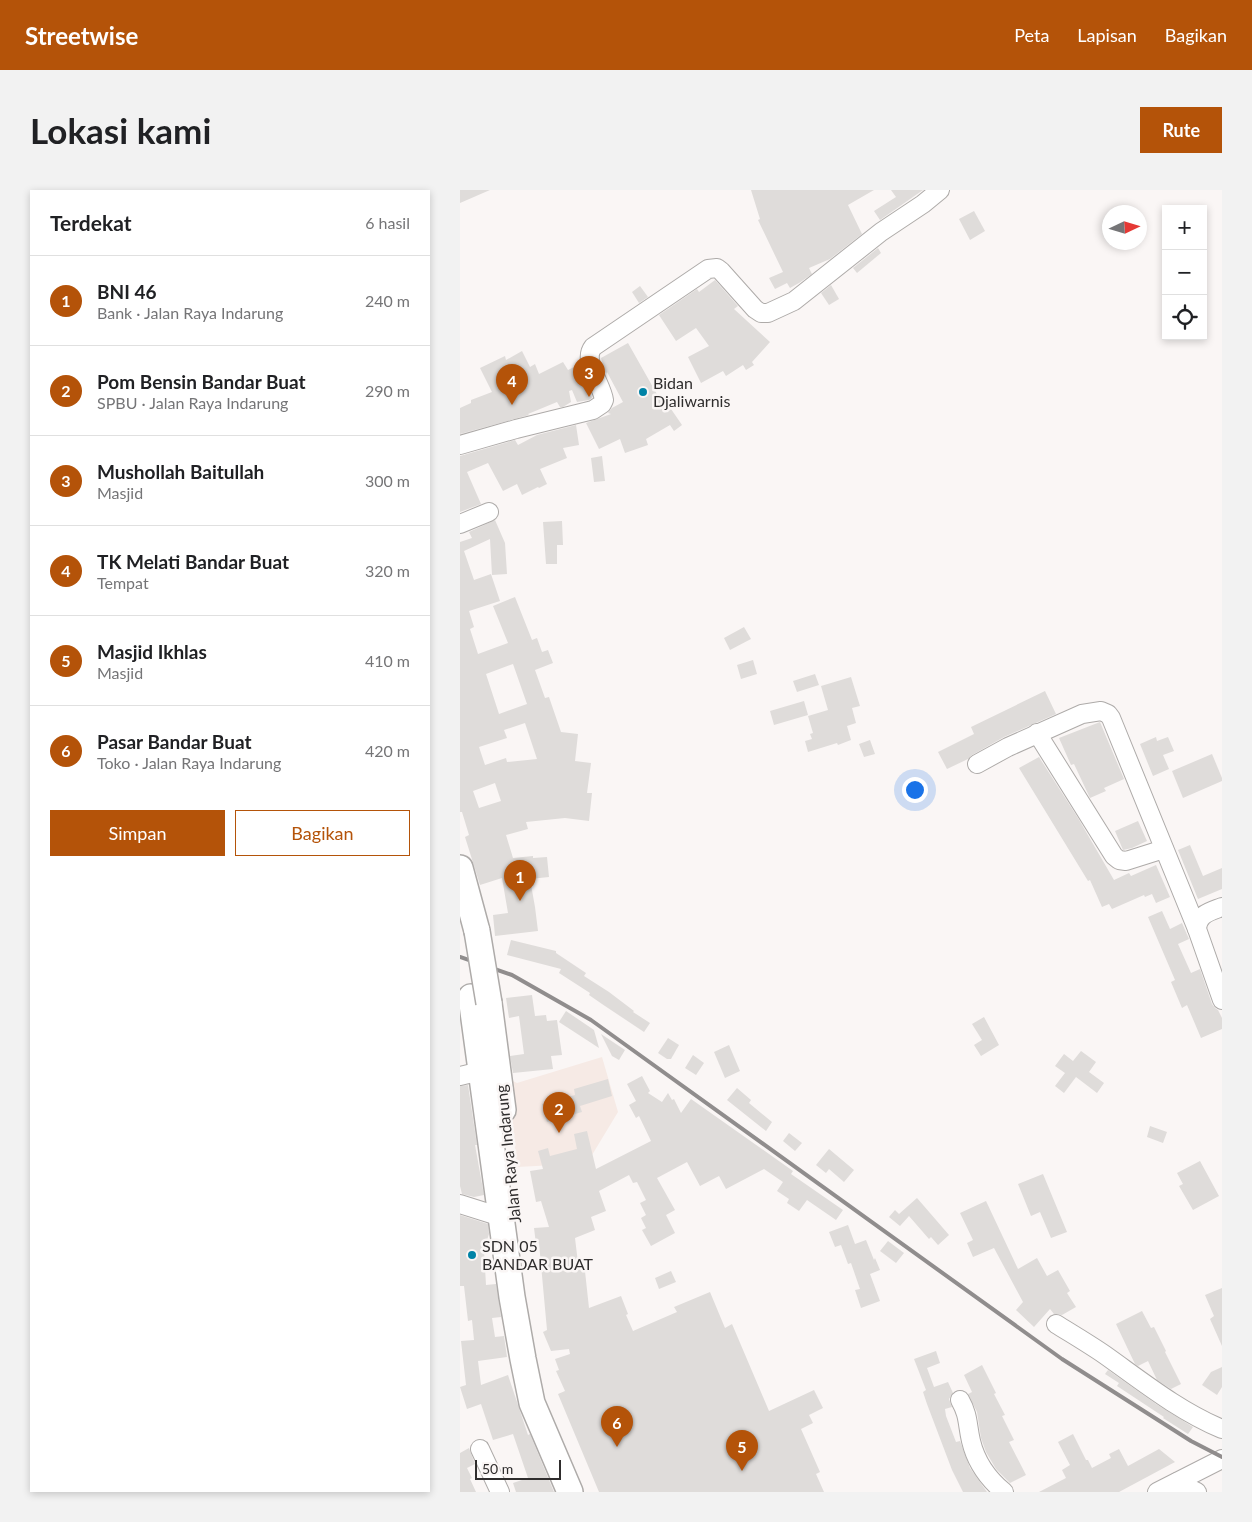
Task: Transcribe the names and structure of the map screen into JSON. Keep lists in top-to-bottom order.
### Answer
{
  "streets": {
    "highway": ["Jalan Raya Indarung"]
  },
  "places": ["Bidan Djaliwarnis", "SDN 05 BANDAR BUAT"],
  "scale_bar": "50 m",
  "north": "right",
  "page": {
    "header": "Streetwise",
    "nav": ["Peta", "Lapisan", "Bagikan"],
    "buttons": [
      "Rute",
      ["Simpan", "Bagikan"]
    ],
    "title": "Lokasi kami",
    "heading": ["Terdekat", "6 hasil"],
    "map_buttons": ["+", "−"],
    "list": [
      {
        "mark": "1",
        "name": "BNI 46",
        "note": "Bank · Jalan Raya Indarung",
        "value": "240 m"
      },
      {
        "mark": "2",
        "name": "Pom Bensin Bandar Buat",
        "note": "SPBU · Jalan Raya Indarung",
        "value": "290 m"
      },
      {
        "mark": "3",
        "name": "Mushollah Baitullah",
        "note": "Masjid",
        "value": "300 m"
      },
      {
        "mark": "4",
        "name": "TK Melati Bandar Buat",
        "note": "Tempat",
        "value": "320 m"
      },
      {
        "mark": "5",
        "name": "Masjid Ikhlas",
        "note": "Masjid",
        "value": "410 m"
      },
      {
        "mark": "6",
        "name": "Pasar Bandar Buat",
        "note": "Toko · Jalan Raya Indarung",
        "value": "420 m"
      }
    ],
    "pins": [
      "3",
      "4",
      "1",
      "2",
      "6",
      "5"
    ],
    "scale": "50 m"
  }
}
